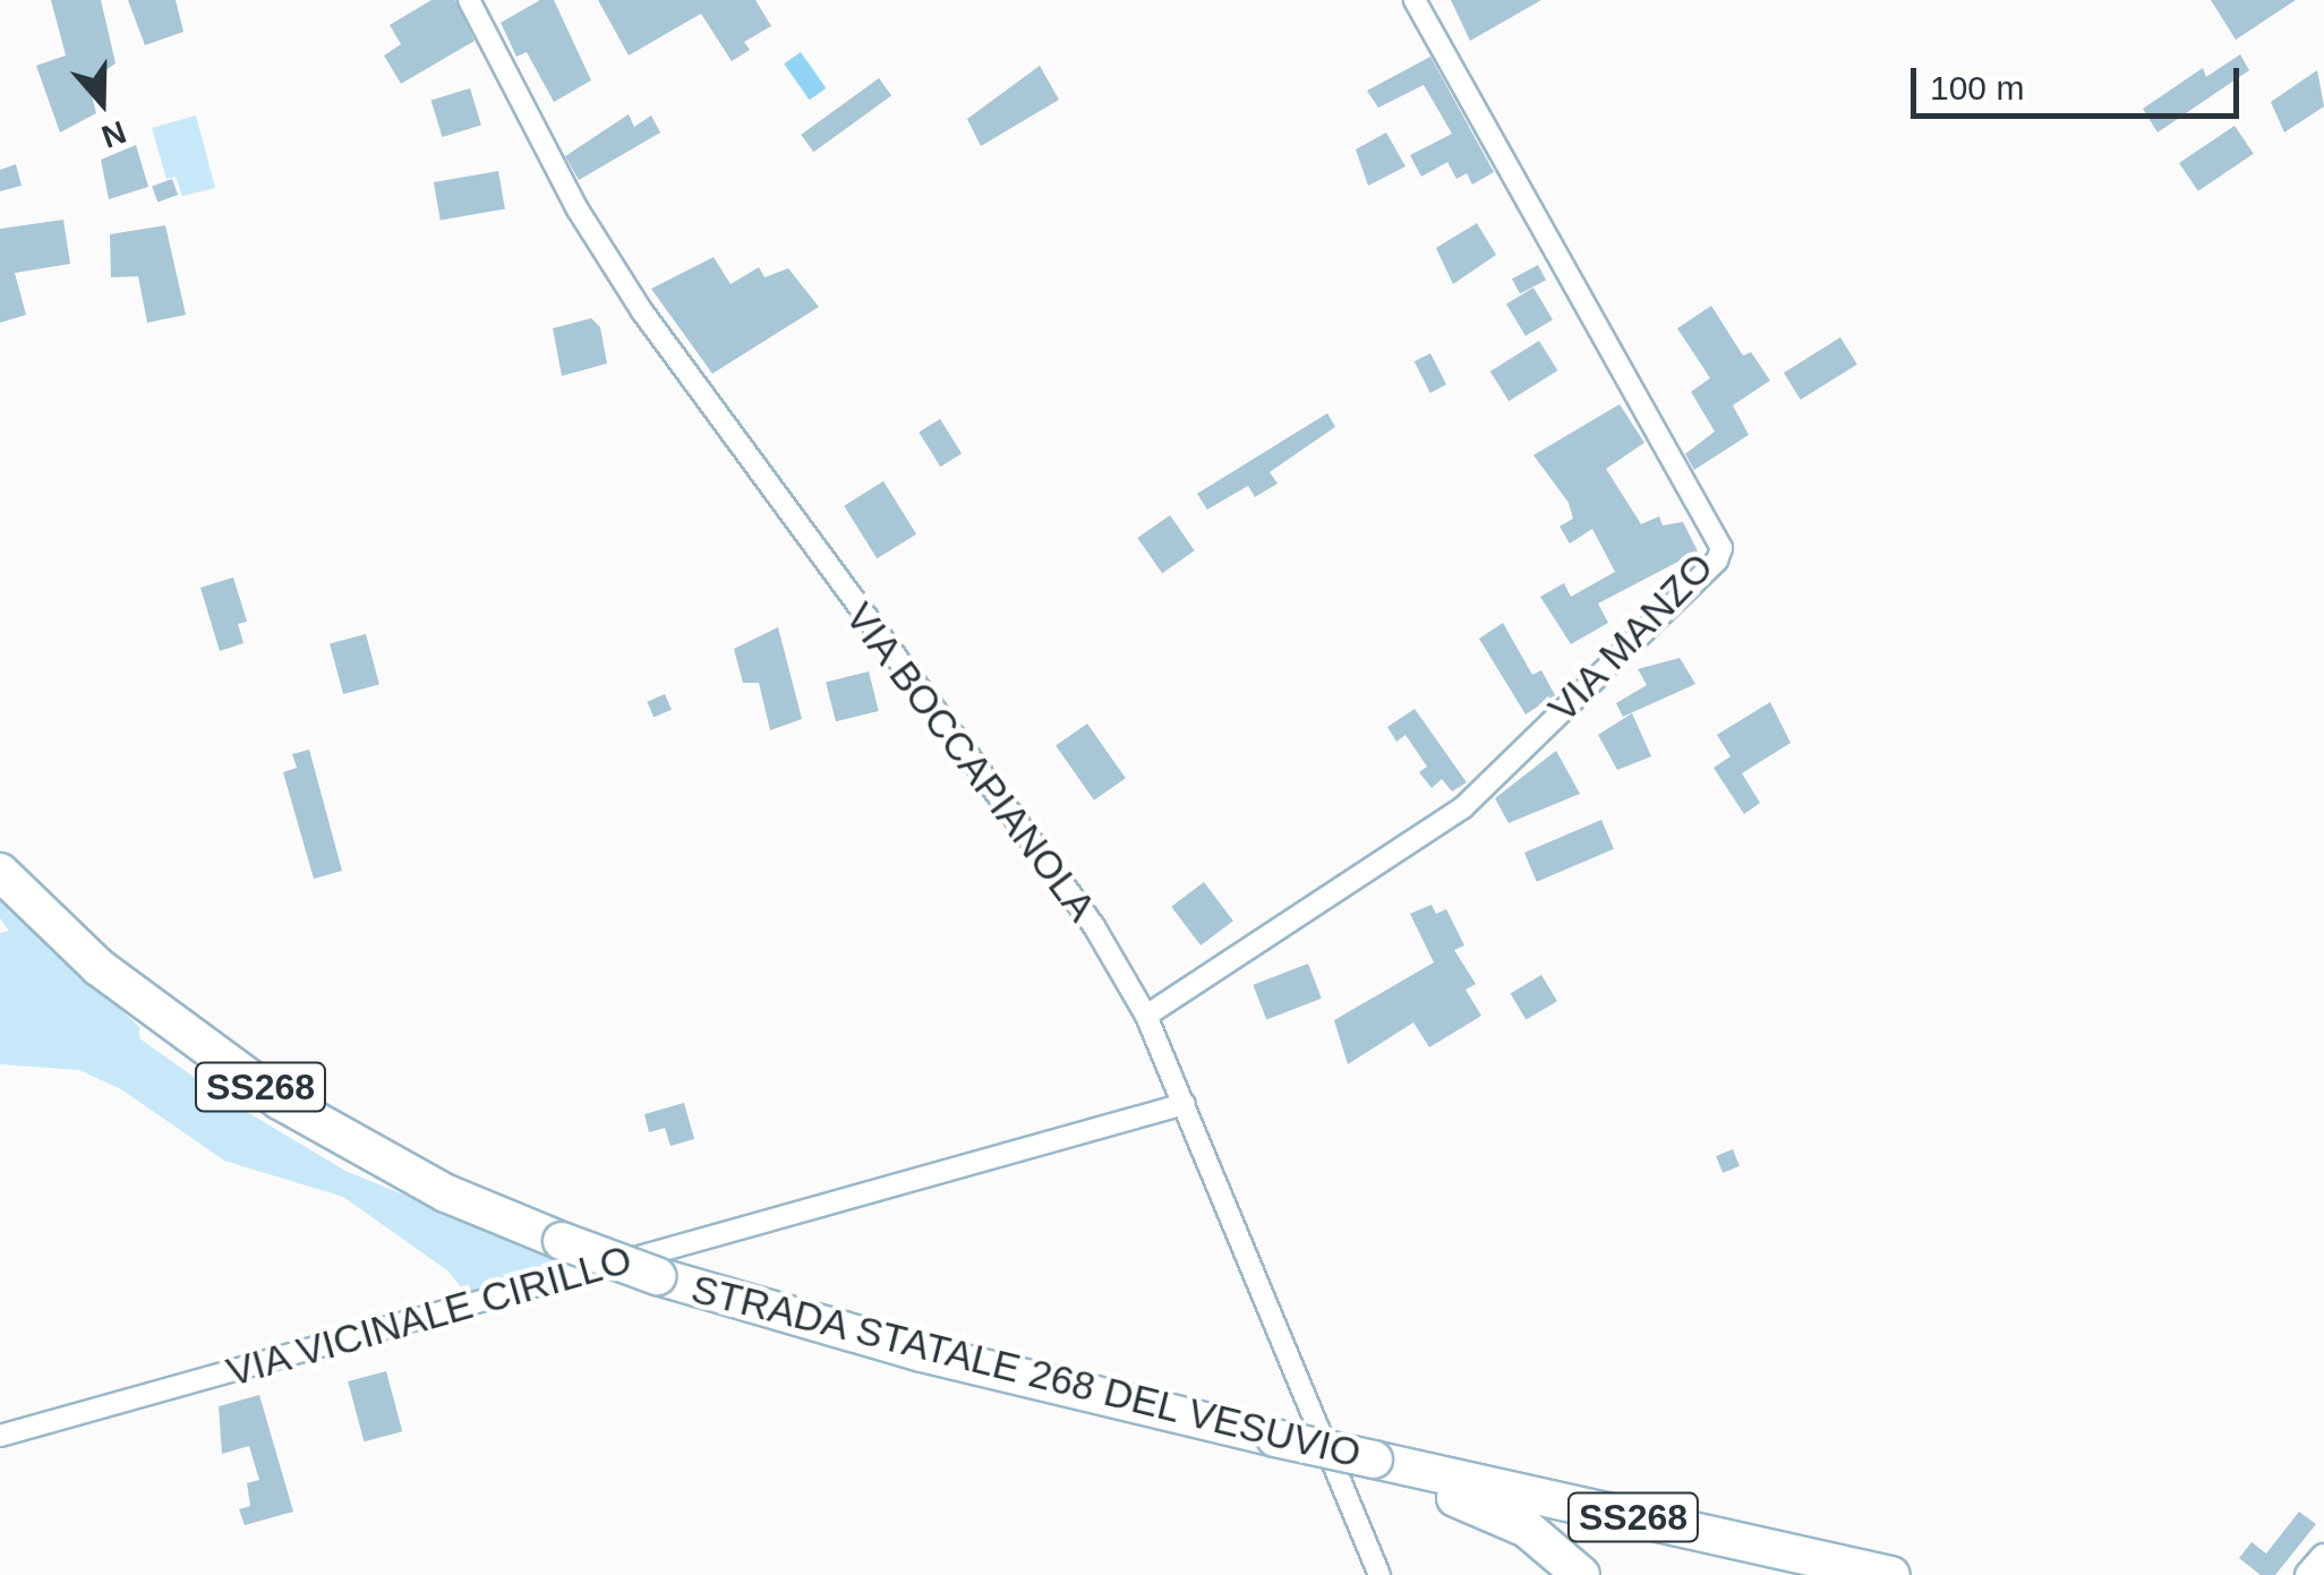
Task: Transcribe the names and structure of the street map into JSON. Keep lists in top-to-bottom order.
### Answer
{
  "streets": {
    "highway": ["SS268", "STRADA STATALE 268 DEL VESUVIO"],
    "street": ["VIA MANZO", "VIA BOCCAPIANOLA", "VIA VICINALE CIRILLO"]
  },
  "crossings": [
    ["VIA MANZO", "VIA BOCCAPIANOLA"],
    ["VIA BOCCAPIANOLA", "VIA VICINALE CIRILLO"]
  ],
  "scale_bar": "100 m",
  "north": "bottom"
}
